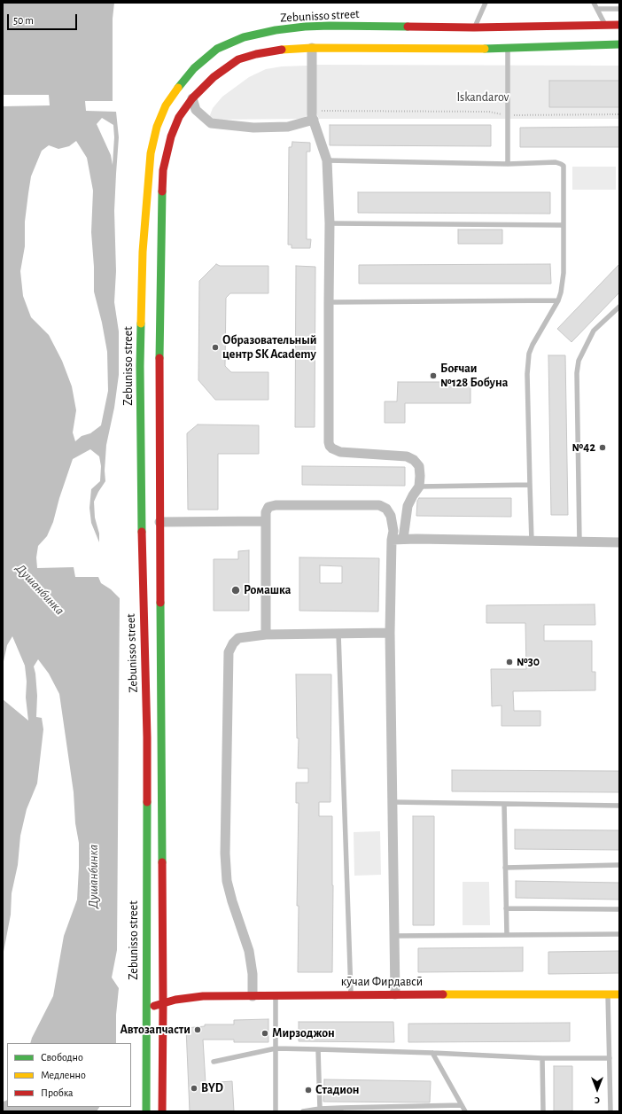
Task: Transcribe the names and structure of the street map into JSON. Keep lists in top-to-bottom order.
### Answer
{
  "streets": {
    "main road": ["Zebunisso street", "кӯчаи Фирдавсӣ"]
  },
  "crossings": [
    ["Zebunisso street", "кӯчаи Фирдавсӣ"]
  ],
  "water": ["Душанбинка"],
  "parks": ["Iskandarov"],
  "places": [
    "Образовательный центр SK Academy",
    "Боғчаи №128 Бобуна",
    "№42",
    "Ромашка",
    "№30",
    "Автозапчасти",
    "Мирзоджон",
    "BYD",
    "Стадион"
  ],
  "legend": ["Свободно", "Медленно", "Пробка"],
  "scale_bar": "50 m",
  "north": "bottom"
}
